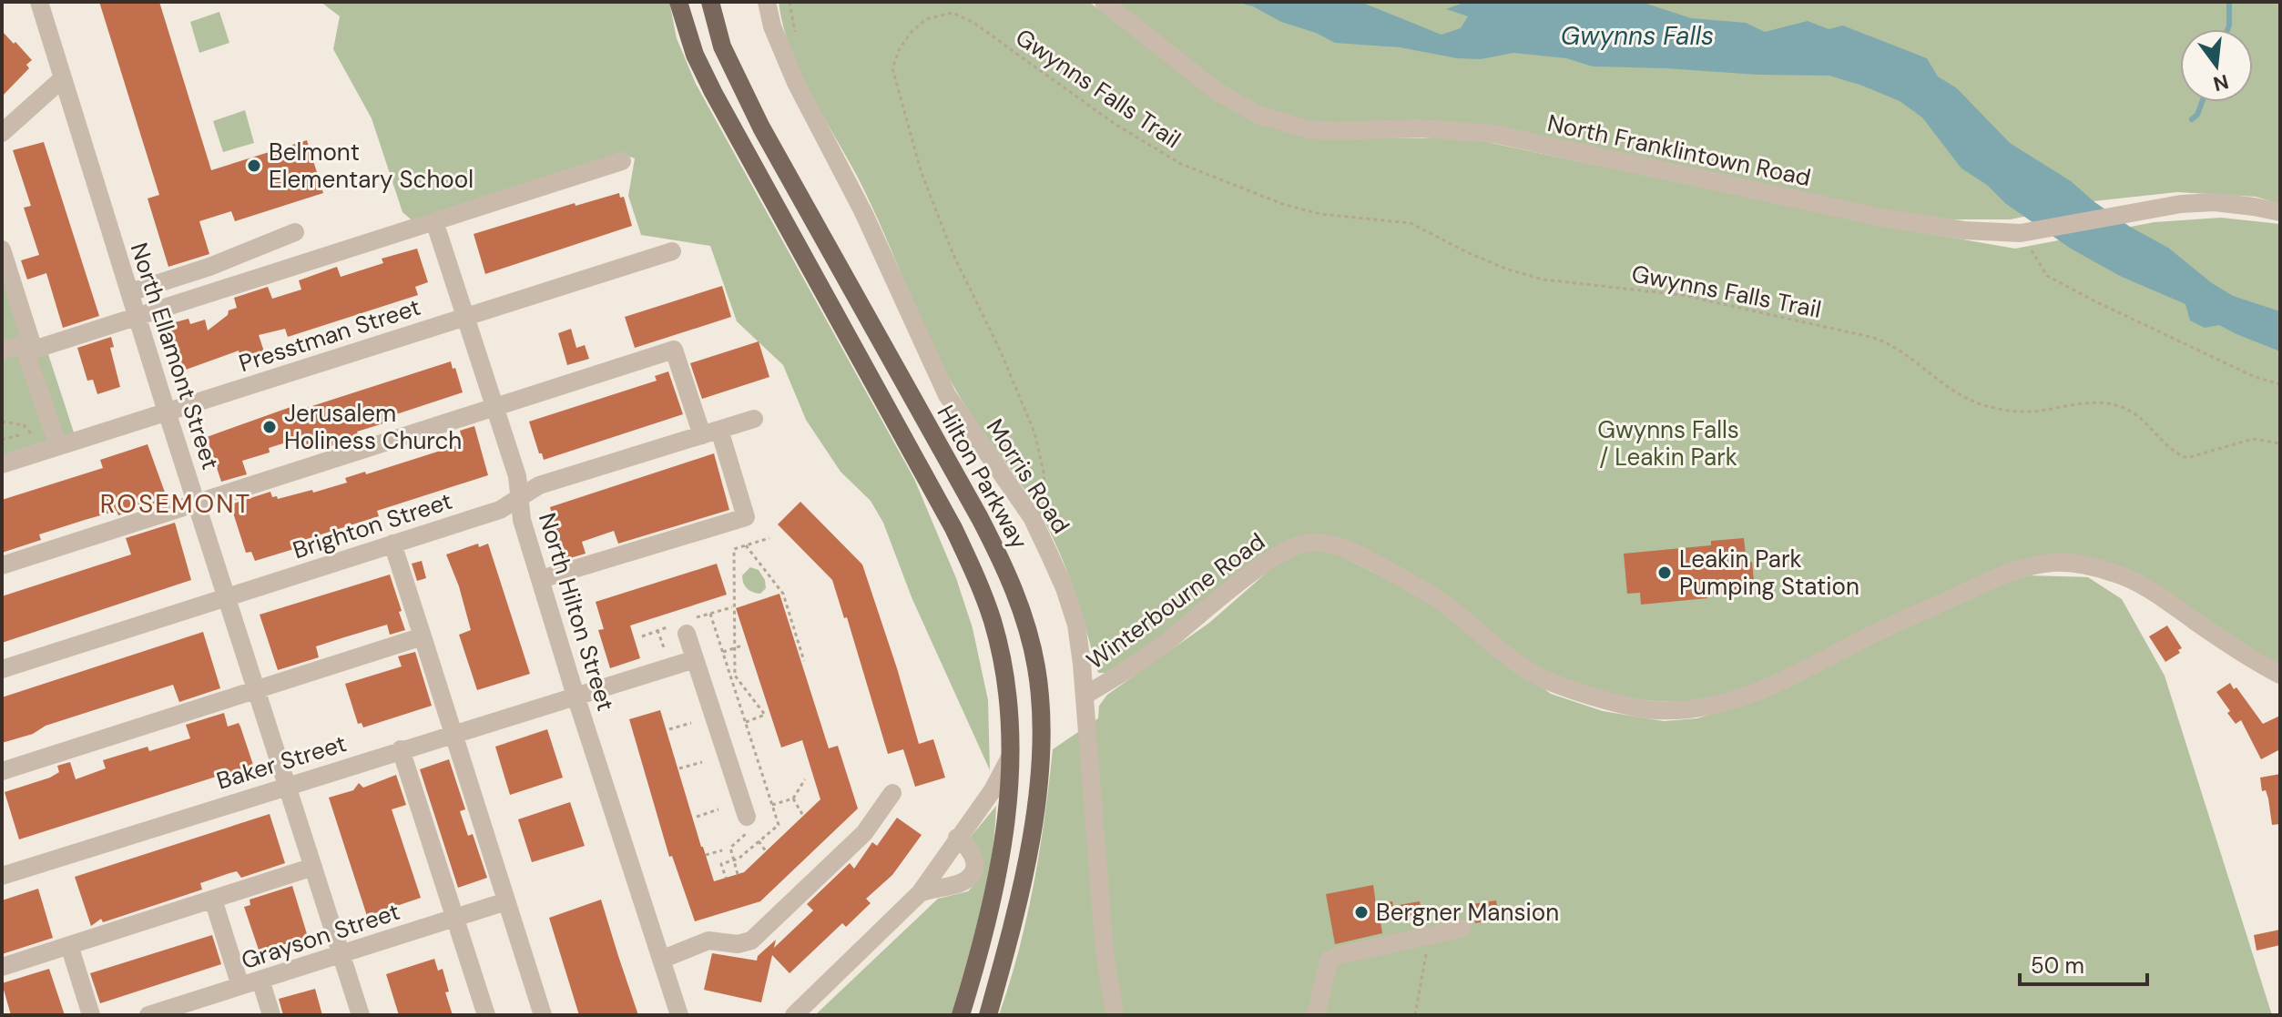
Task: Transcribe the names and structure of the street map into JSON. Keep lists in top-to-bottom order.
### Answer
{
  "streets": {
    "main road": ["Hilton Parkway"],
    "street": [
      "North Franklintown Road",
      "Presstman Street",
      "North Ellamont Street",
      "Morris Road",
      "Brighton Street",
      "Winterbourne Road",
      "North Hilton Street",
      "Baker Street",
      "Grayson Street"
    ],
    "path": ["Gwynns Falls Trail"]
  },
  "crossings": [
    ["Presstman Street", "North Ellamont Street"],
    ["Presstman Street", "North Hilton Street"],
    ["North Ellamont Street", "Brighton Street"],
    ["North Ellamont Street", "Baker Street"],
    ["North Ellamont Street", "Grayson Street"],
    ["Morris Road", "Winterbourne Road"],
    ["Brighton Street", "North Hilton Street"],
    ["North Hilton Street", "Baker Street"]
  ],
  "districts": ["ROSEMONT"],
  "water": ["Gwynns Falls"],
  "parks": ["Gwynns Falls / Leakin Park"],
  "places": [
    "Belmont Elementary School",
    "Jerusalem Holiness Church",
    "Leakin Park Pumping Station",
    "Bergner Mansion"
  ],
  "scale_bar": "50 m",
  "north": "bottom"
}
